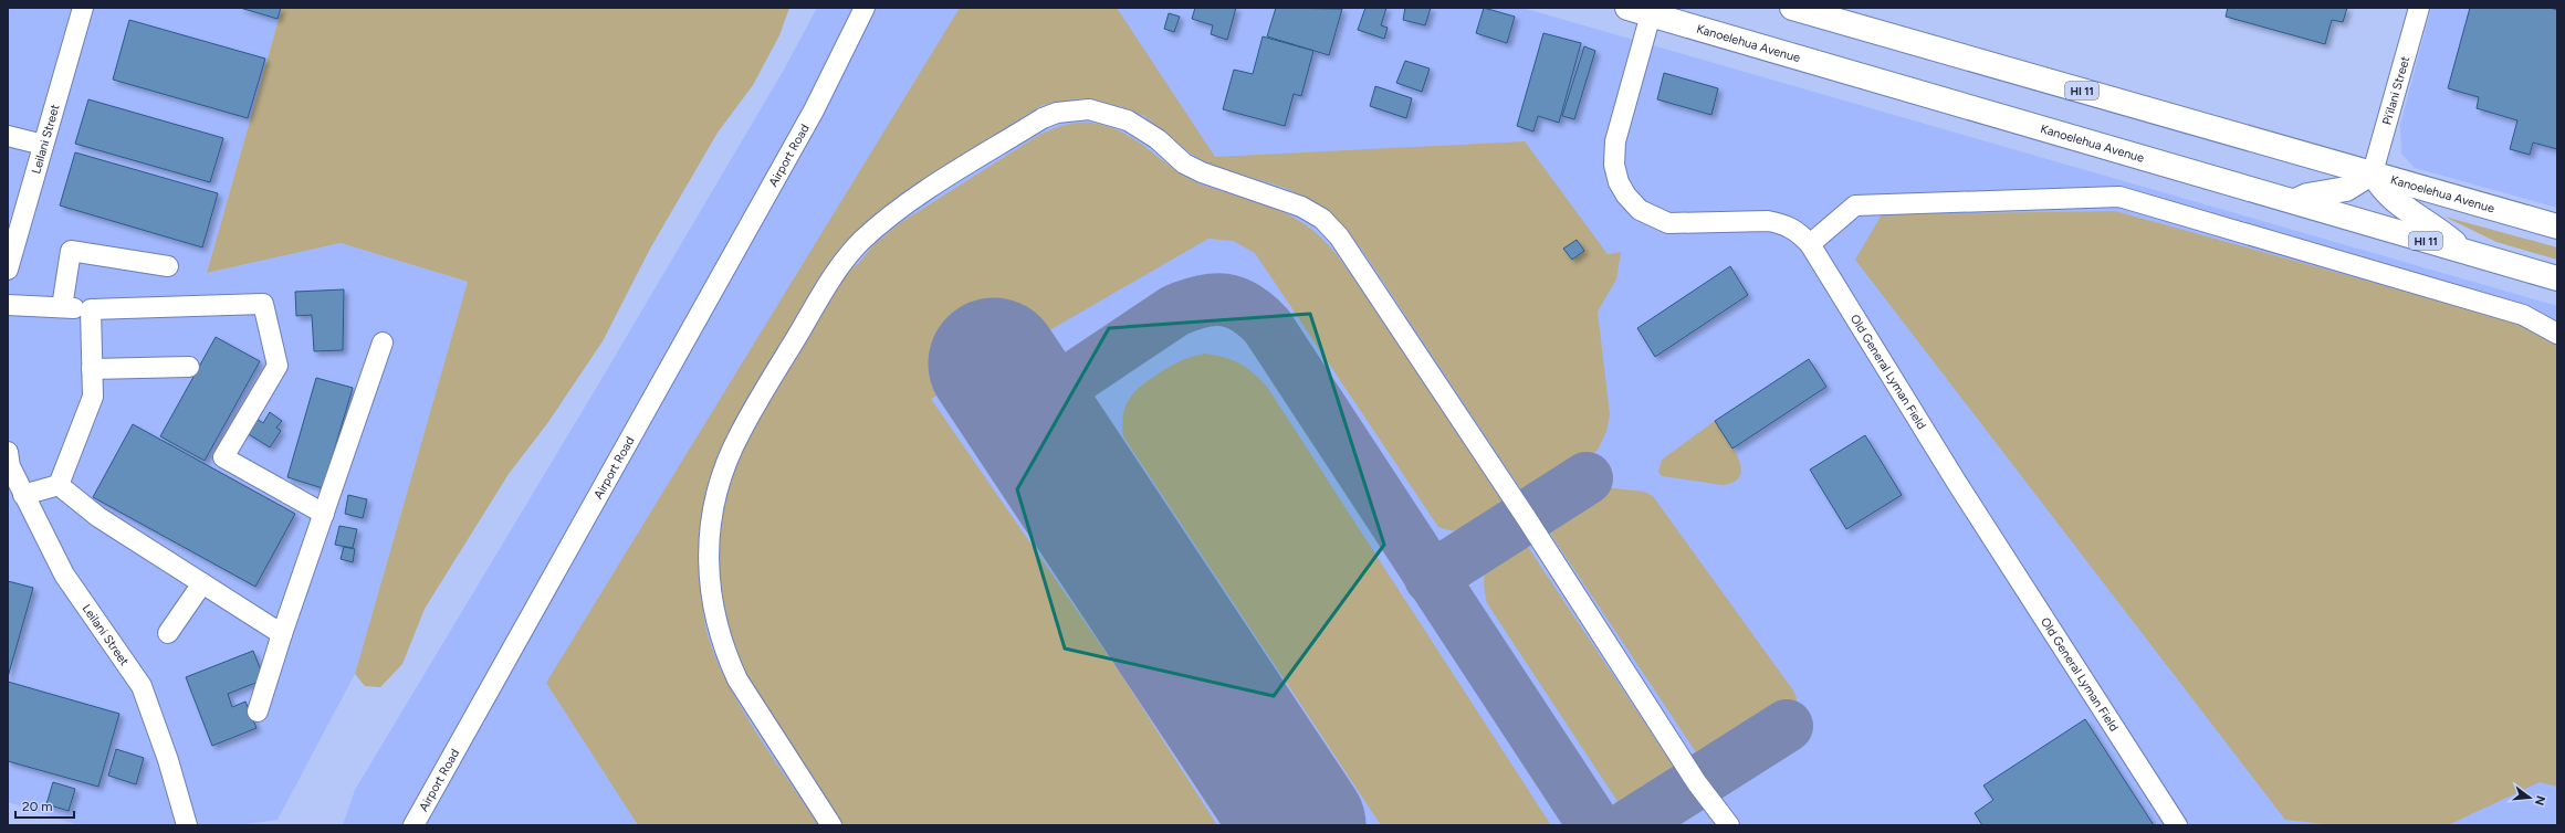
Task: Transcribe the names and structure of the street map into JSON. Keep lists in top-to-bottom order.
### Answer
{
  "streets": {
    "highway": ["Kanoelehua Avenue", "HI 11"],
    "street": [
      "Pi‘ilani Street",
      "Leilani Street",
      "Airport Road",
      "Old General Lyman Field"
    ]
  },
  "crossings": [
    ["Kanoelehua Avenue", "Pi‘ilani Street"],
    ["Kanoelehua Avenue", "Old General Lyman Field"]
  ],
  "scale_bar": "20 m",
  "north": "right"
}
